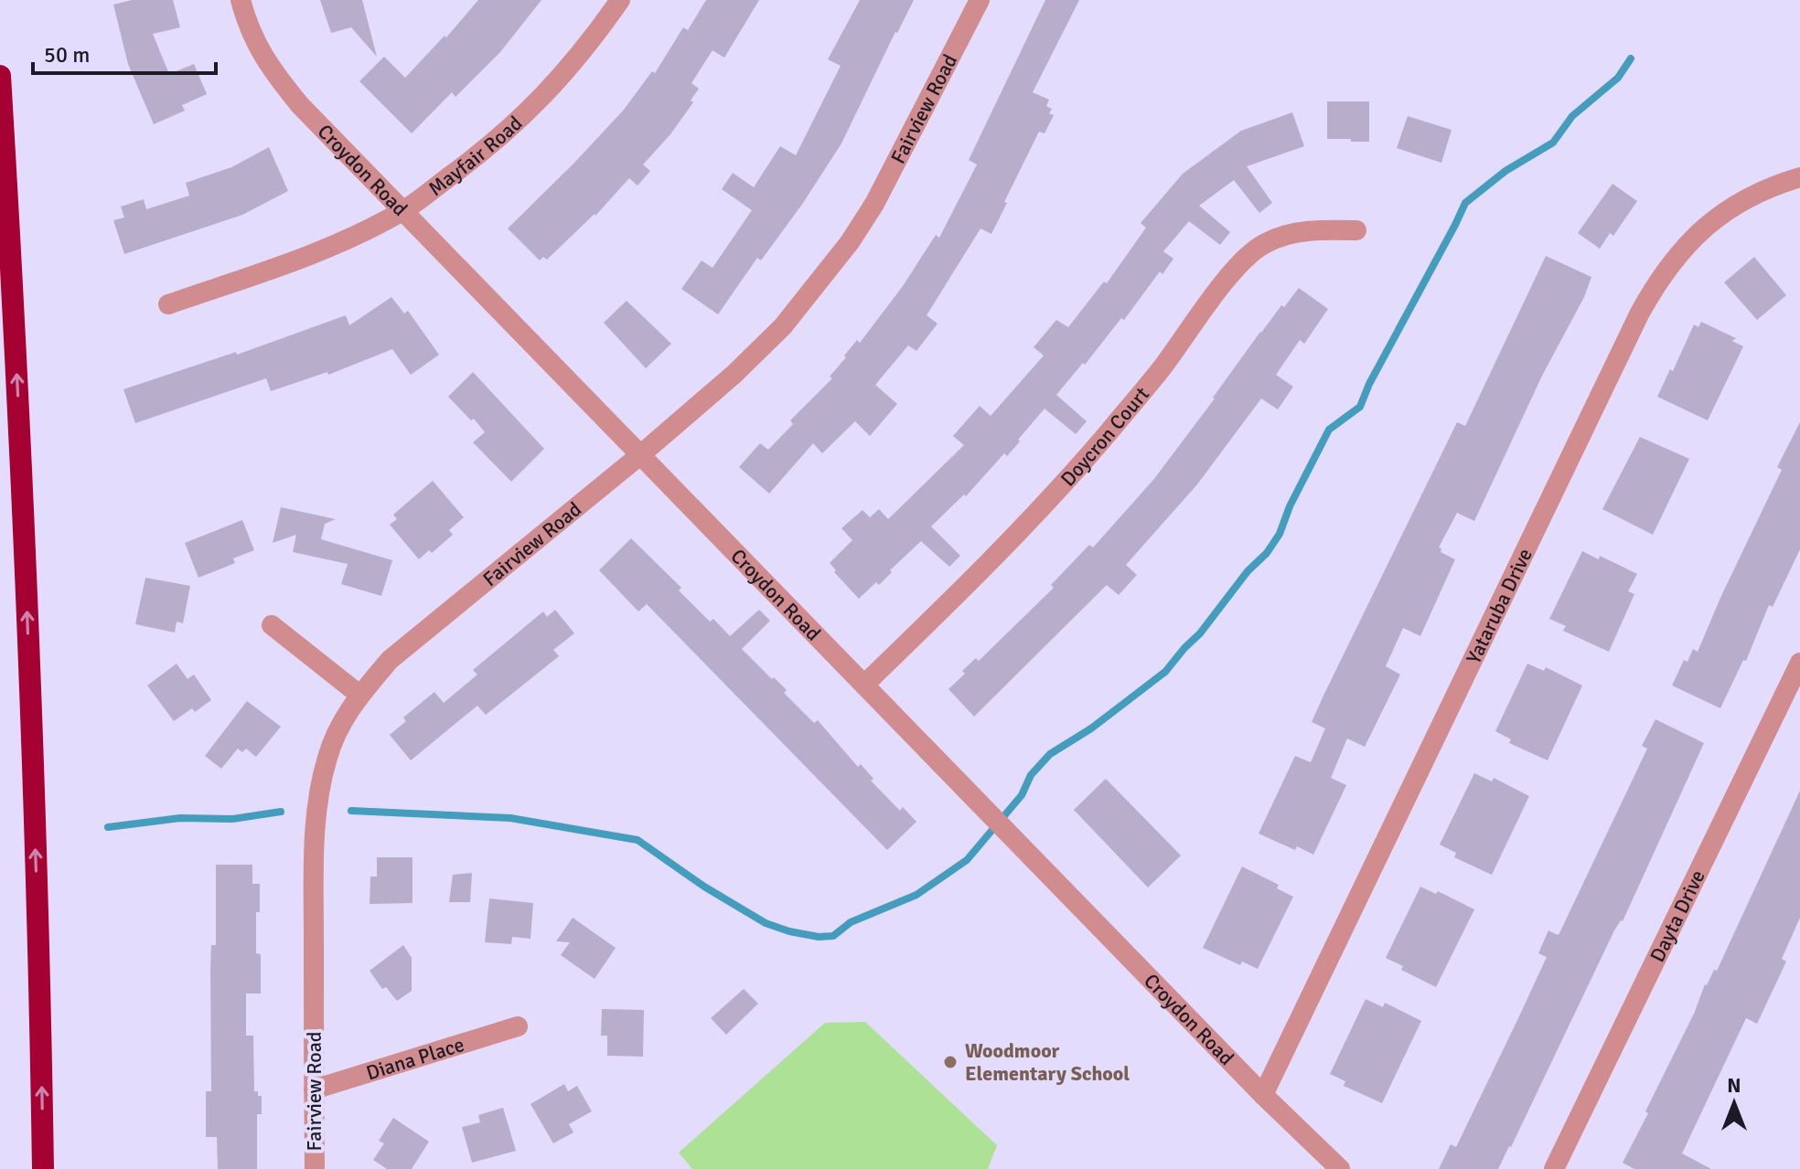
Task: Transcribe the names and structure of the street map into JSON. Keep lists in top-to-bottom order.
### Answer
{
  "streets": {
    "street": [
      "Fairview Road",
      "Mayfair Road",
      "Croydon Road",
      "Doycron Court",
      "Yataruba Drive",
      "Dayta Drive",
      "Diana Place"
    ]
  },
  "crossings": [
    ["Fairview Road", "Croydon Road"],
    ["Fairview Road", "Diana Place"],
    ["Mayfair Road", "Croydon Road"],
    ["Croydon Road", "Doycron Court"],
    ["Croydon Road", "Yataruba Drive"]
  ],
  "places": ["Woodmoor Elementary School"],
  "scale_bar": "50 m",
  "north": "top"
}
